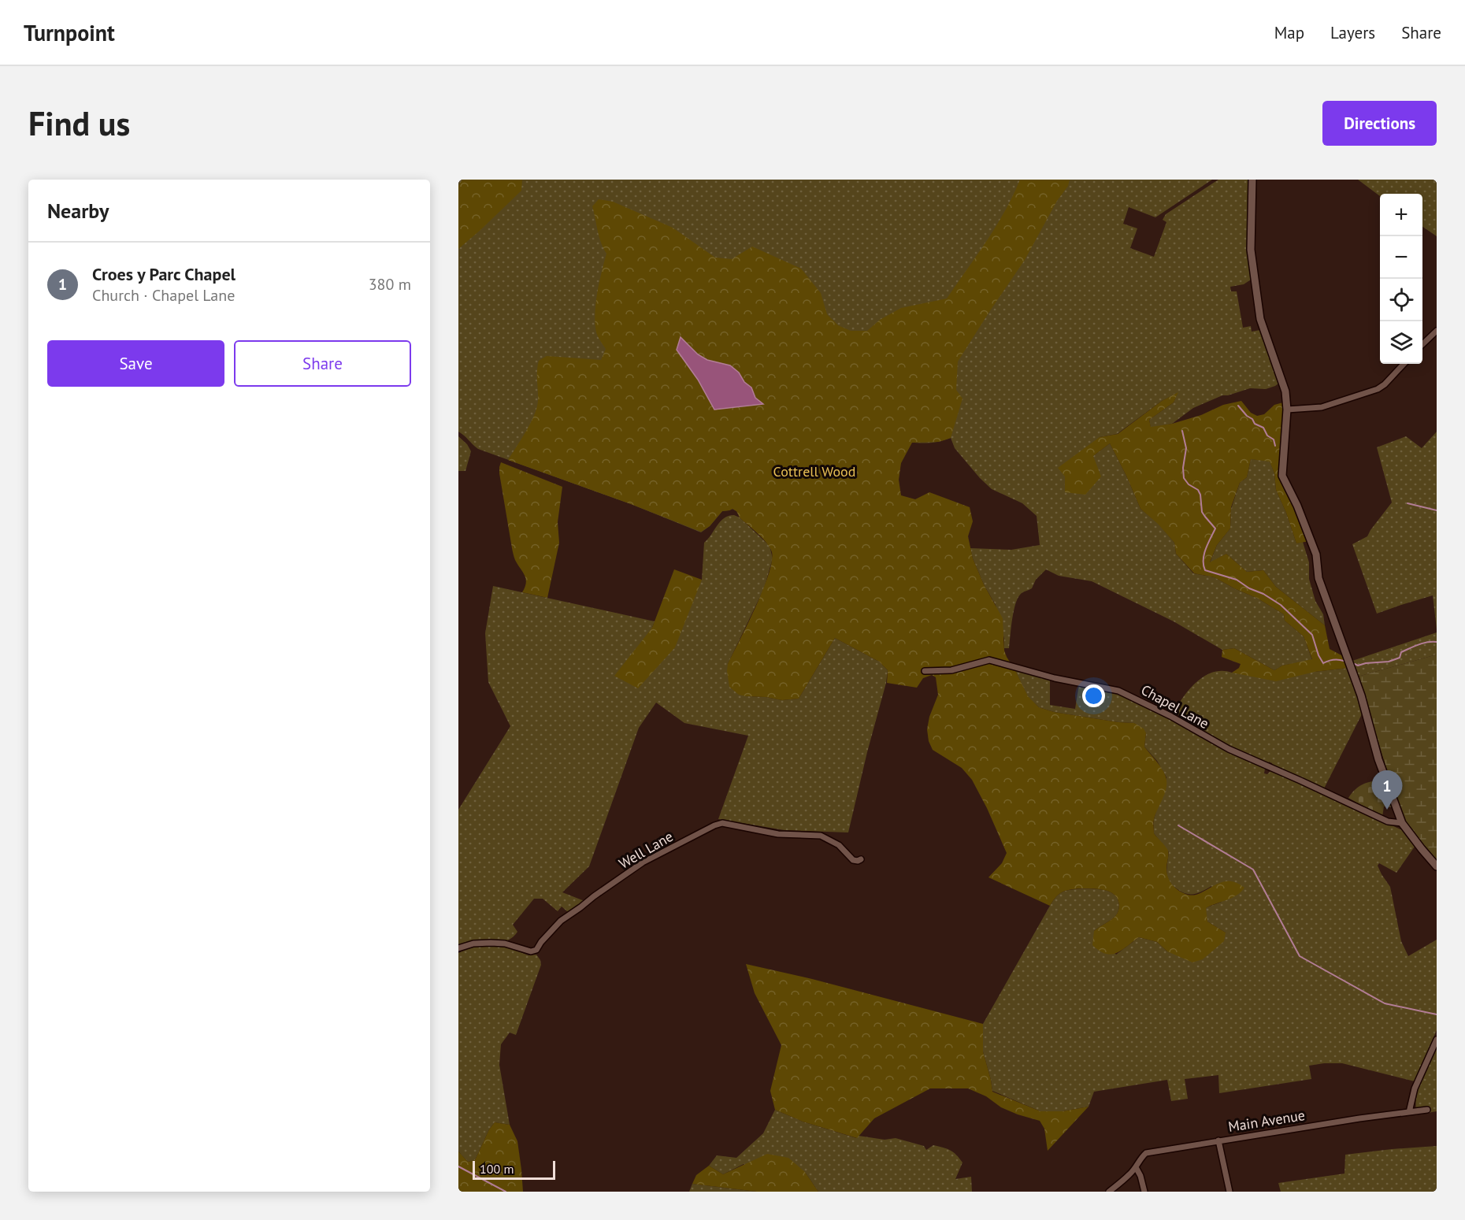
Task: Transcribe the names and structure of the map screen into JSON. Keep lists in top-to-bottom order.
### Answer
{
  "streets": {
    "street": ["Chapel Lane", "Well Lane", "Main Avenue"]
  },
  "parks": ["Cottrell Wood"],
  "scale_bar": "100 m",
  "page": {
    "header": "Turnpoint",
    "nav": ["Map", "Layers", "Share"],
    "buttons": [
      "Directions",
      ["Save", "Share"]
    ],
    "title": "Find us",
    "heading": "Nearby",
    "map_buttons": ["+", "−"],
    "list": [
      {
        "mark": "1",
        "name": "Croes y Parc Chapel",
        "note": "Church · Chapel Lane",
        "value": "380 m"
      }
    ],
    "pins": "1",
    "scale": "100 m"
  }
}
